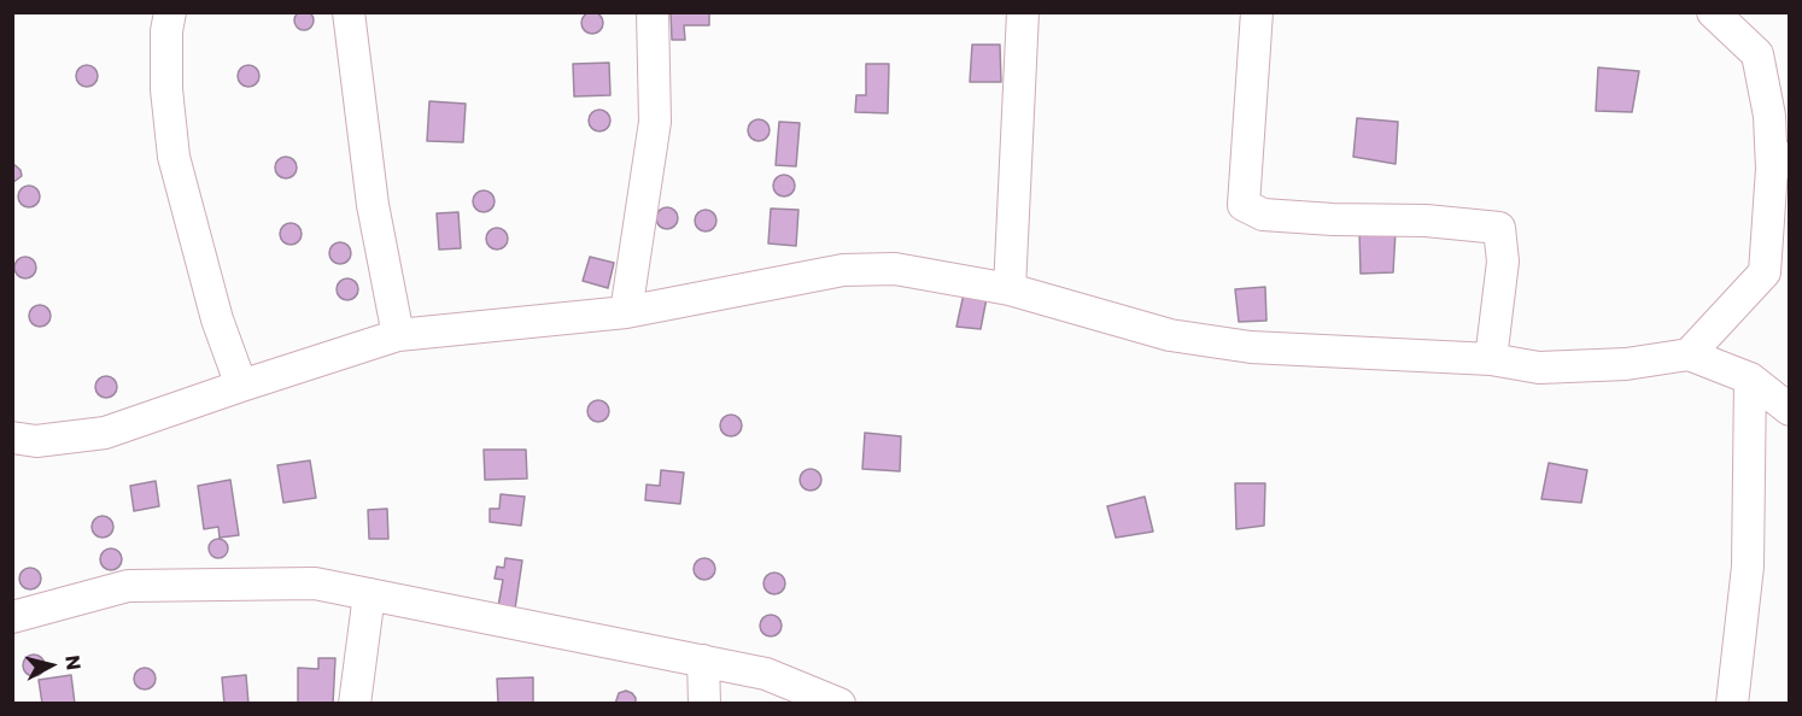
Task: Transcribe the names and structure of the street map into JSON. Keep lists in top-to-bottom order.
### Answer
{
  "north": "right"
}
